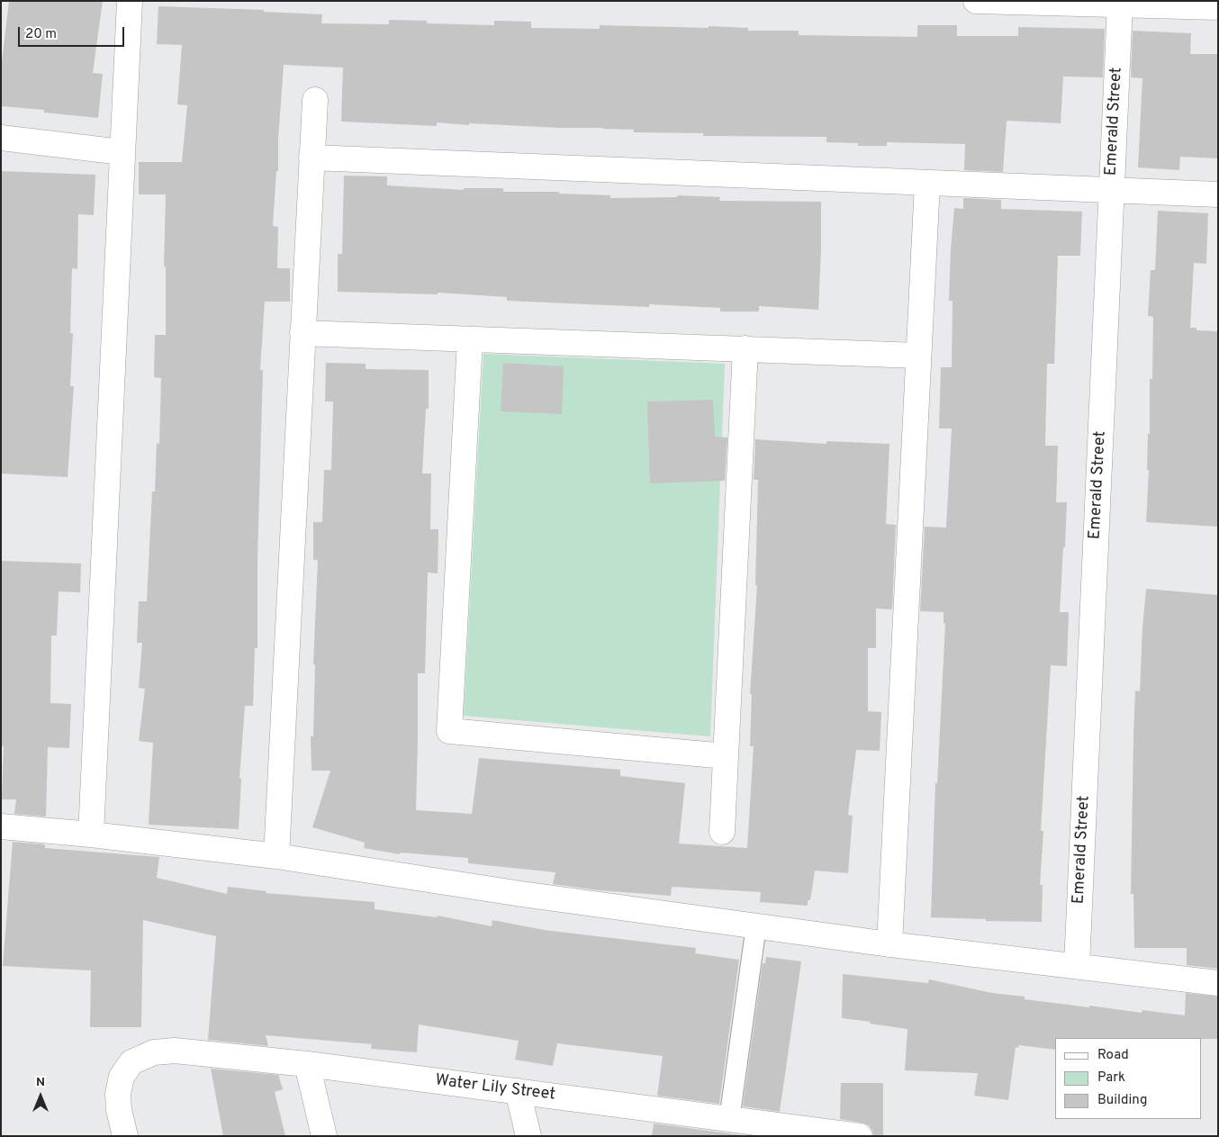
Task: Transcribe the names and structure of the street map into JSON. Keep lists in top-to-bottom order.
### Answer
{
  "streets": {
    "street": ["Emerald Street", "Water Lily Street"]
  },
  "legend": ["Road", "Park", "Building"],
  "scale_bar": "20 m",
  "north": "top"
}
